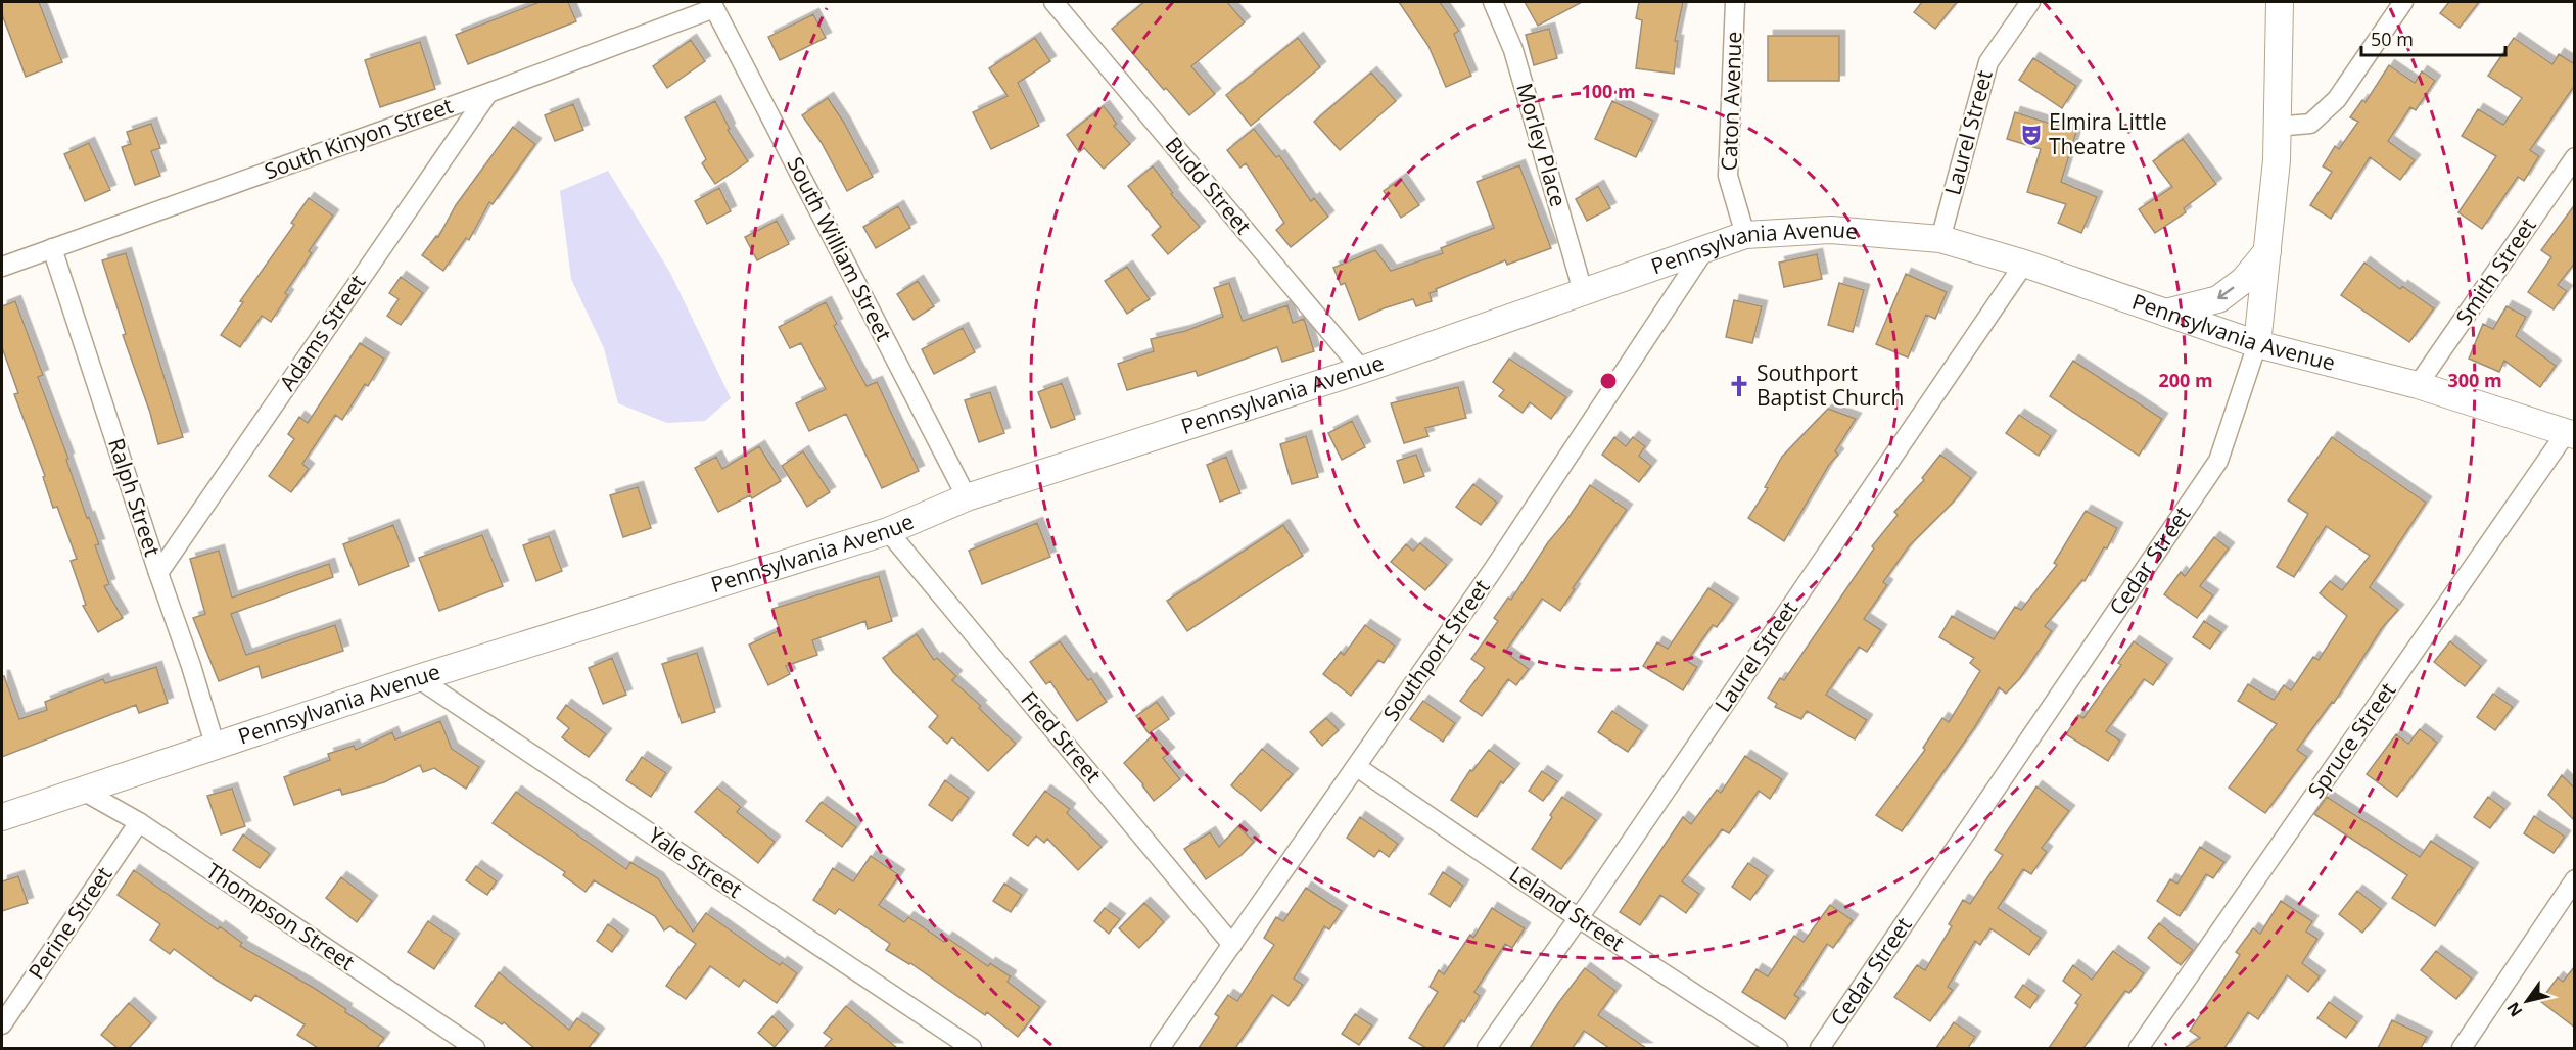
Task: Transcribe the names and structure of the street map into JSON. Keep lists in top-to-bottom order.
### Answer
{
  "streets": {
    "main road": ["Pennsylvania Avenue", "Cedar Street"],
    "street": [
      "Caton Avenue",
      "Laurel Street",
      "South Kinyon Street",
      "Morley Place",
      "Budd Street",
      "South William Street",
      "Smith Street",
      "Adams Street",
      "Ralph Street",
      "Southport Street",
      "Fred Street",
      "Spruce Street",
      "Yale Street",
      "Leland Street",
      "Thompson Street",
      "Perine Street"
    ]
  },
  "crossings": [
    ["Caton Avenue", "Pennsylvania Avenue"],
    ["Laurel Street", "Pennsylvania Avenue"],
    ["Laurel Street", "Leland Street"],
    ["South Kinyon Street", "South William Street"],
    ["South Kinyon Street", "Adams Street"],
    ["South Kinyon Street", "Ralph Street"],
    ["Morley Place", "Pennsylvania Avenue"],
    ["Budd Street", "Pennsylvania Avenue"],
    ["South William Street", "Pennsylvania Avenue"],
    ["Pennsylvania Avenue", "Smith Street"],
    ["Pennsylvania Avenue", "Ralph Street"],
    ["Pennsylvania Avenue", "Cedar Street"],
    ["Pennsylvania Avenue", "Southport Street"],
    ["Pennsylvania Avenue", "Fred Street"],
    ["Pennsylvania Avenue", "Spruce Street"],
    ["Pennsylvania Avenue", "Yale Street"],
    ["Pennsylvania Avenue", "Thompson Street"],
    ["Adams Street", "Ralph Street"],
    ["Southport Street", "Fred Street"],
    ["Southport Street", "Leland Street"],
    ["Thompson Street", "Perine Street"]
  ],
  "places": {
    "theatre": ["Elmira Little Theatre"],
    "church": ["Southport Baptist Church"]
  },
  "scale_bar": "50 m",
  "north": "bottom left",
  "rings": ["100 m", "200 m", "300 m"]
}
